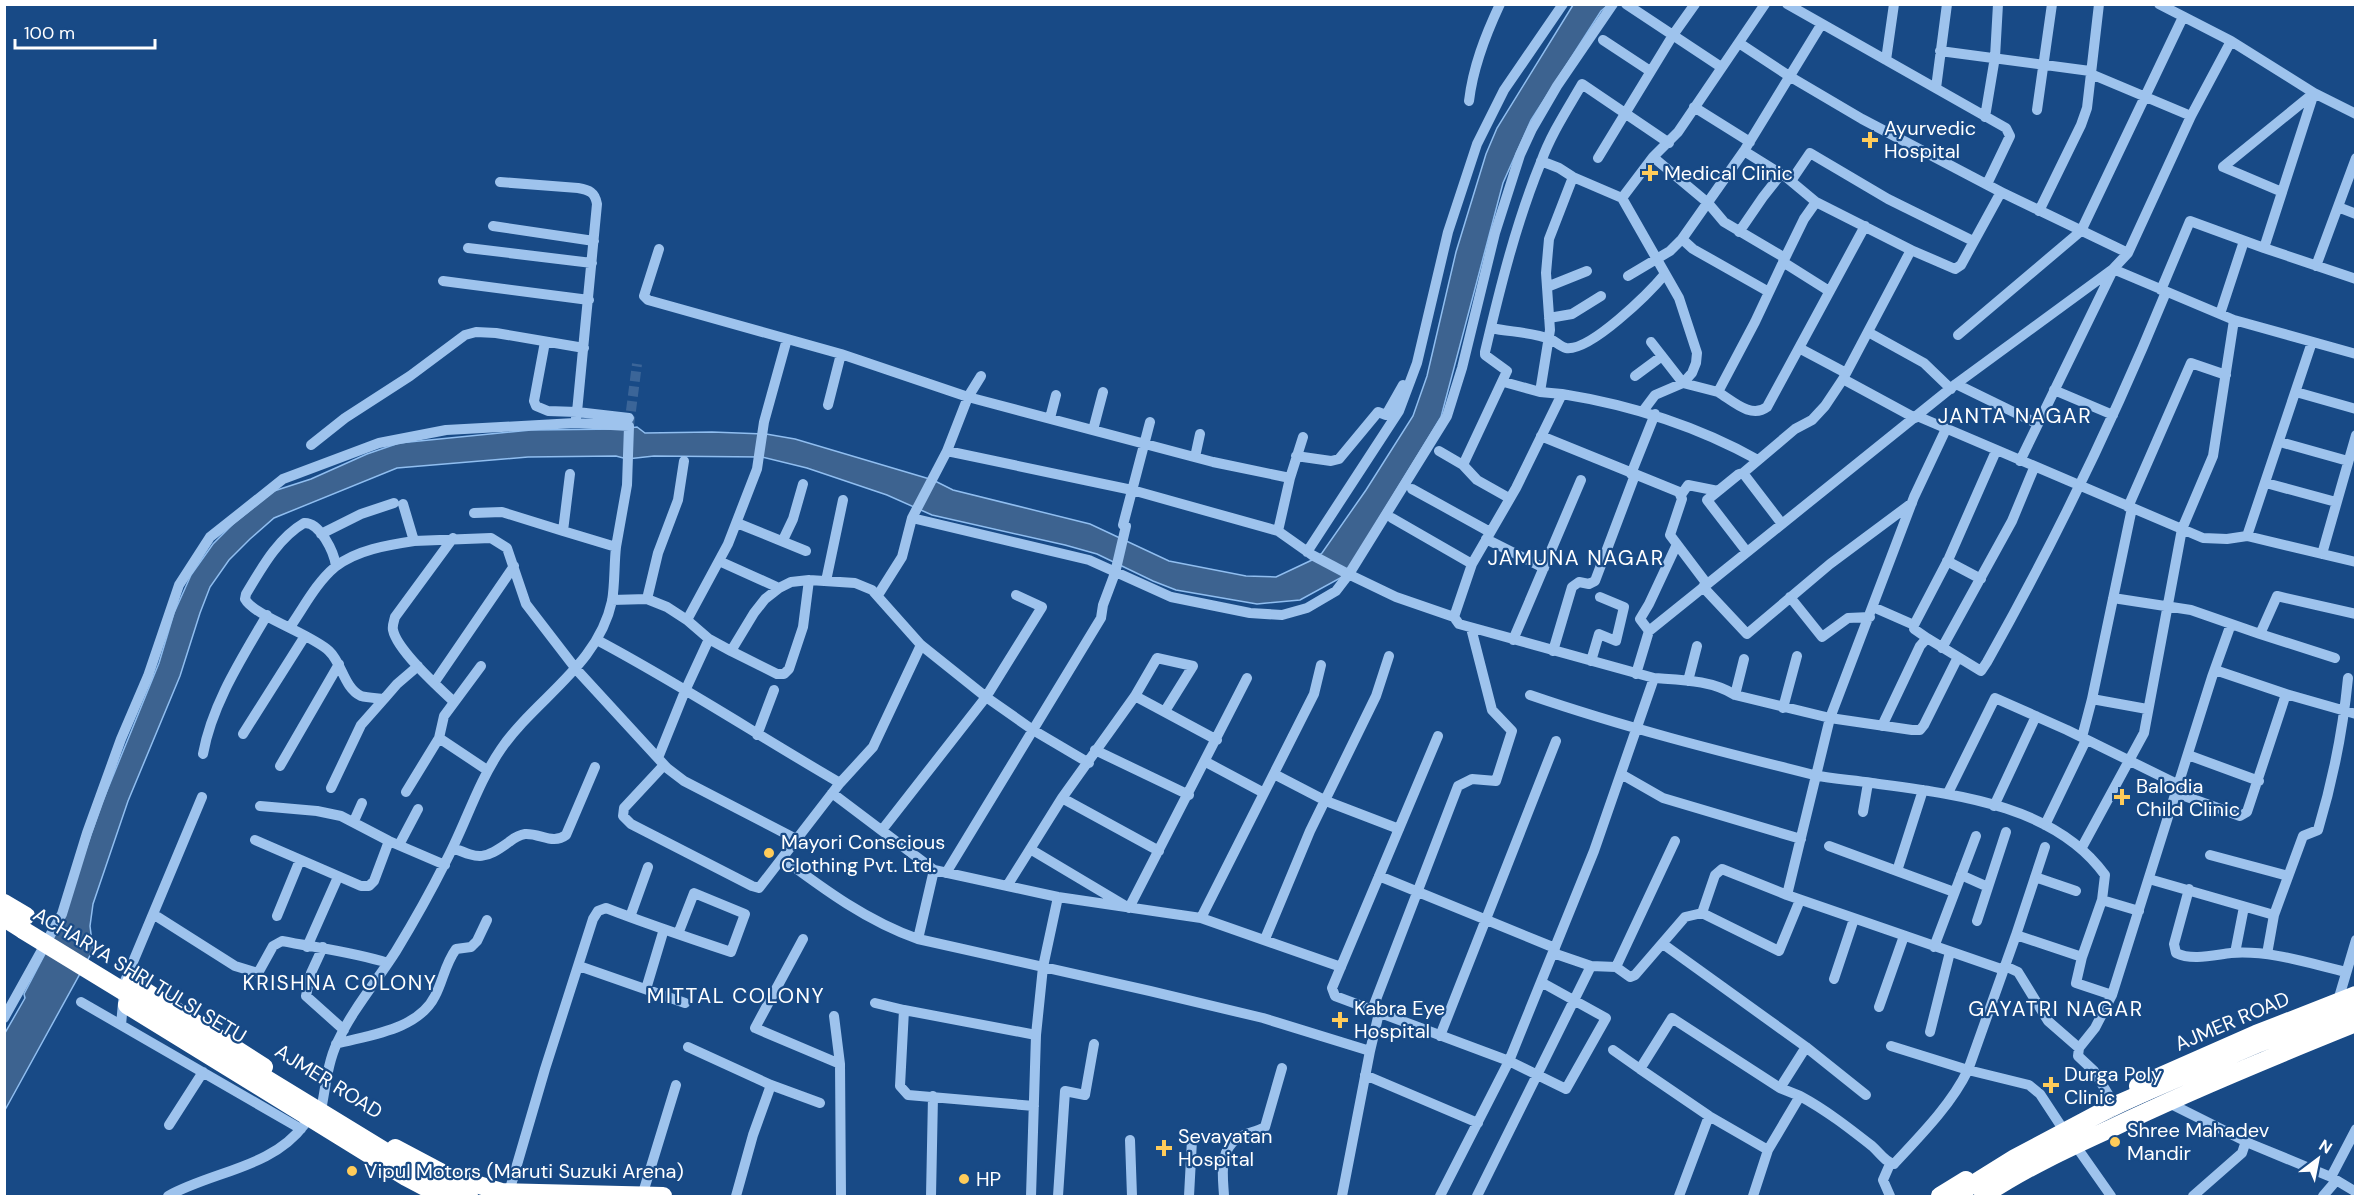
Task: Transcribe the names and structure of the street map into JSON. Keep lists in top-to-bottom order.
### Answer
{
  "streets": {
    "highway": ["ACHARYA SHRI TULSI SETU", "AJMER ROAD"]
  },
  "crossings": [
    ["ACHARYA SHRI TULSI SETU", "AJMER ROAD"]
  ],
  "districts": [
    "JANTA NAGAR",
    "JAMUNA NAGAR",
    "KRISHNA COLONY",
    "MITTAL COLONY",
    "GAYATRI NAGAR"
  ],
  "places": {
    "health": [
      "Ayurvedic Hospital",
      "Medical Clinic",
      "Balodia Child Clinic",
      "Kabra Eye Hospital",
      "Durga Poly Clinic",
      "Sevayatan Hospital"
    ],
    "other": [
      "Mayori Conscious Clothing Pvt. Ltd.",
      "Shree Mahadev Mandir",
      "Vipul Motors (Maruti Suzuki Arena)",
      "HP"
    ]
  },
  "scale_bar": "100 m",
  "north": "top right"
}
